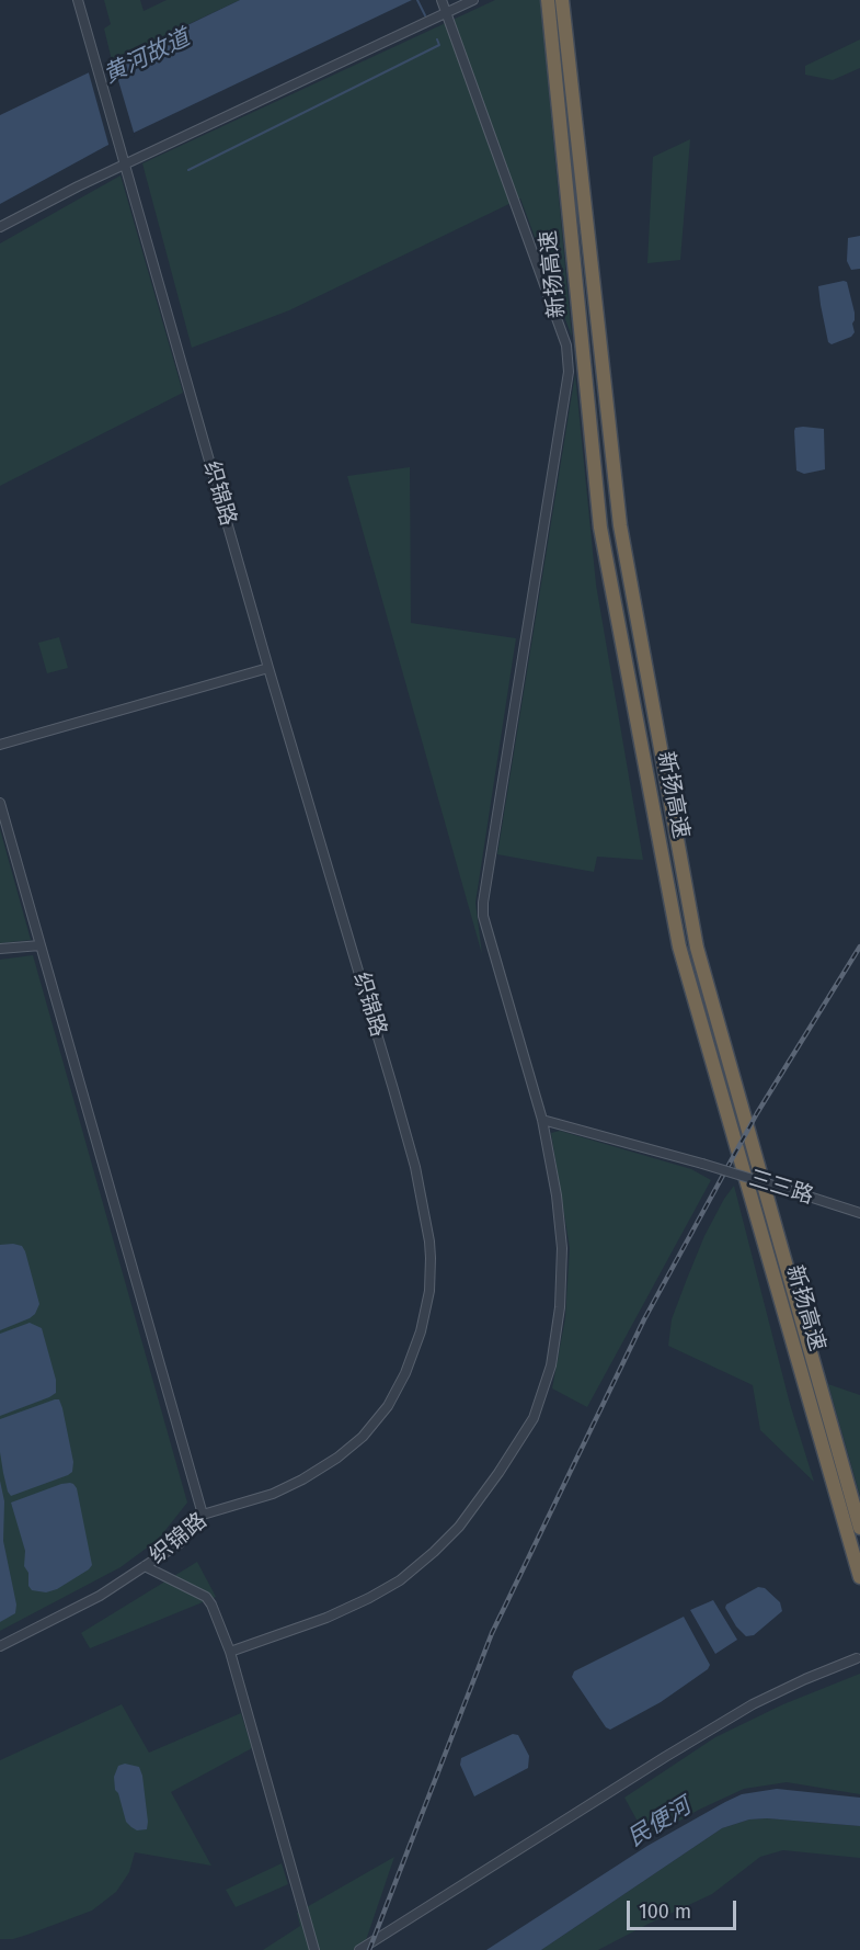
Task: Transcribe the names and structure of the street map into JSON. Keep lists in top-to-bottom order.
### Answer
{
  "streets": {
    "highway": ["新扬高速"],
    "street": ["织锦路", "三三路"]
  },
  "water": ["黄河故道", "民便河"],
  "scale_bar": "100 m"
}
